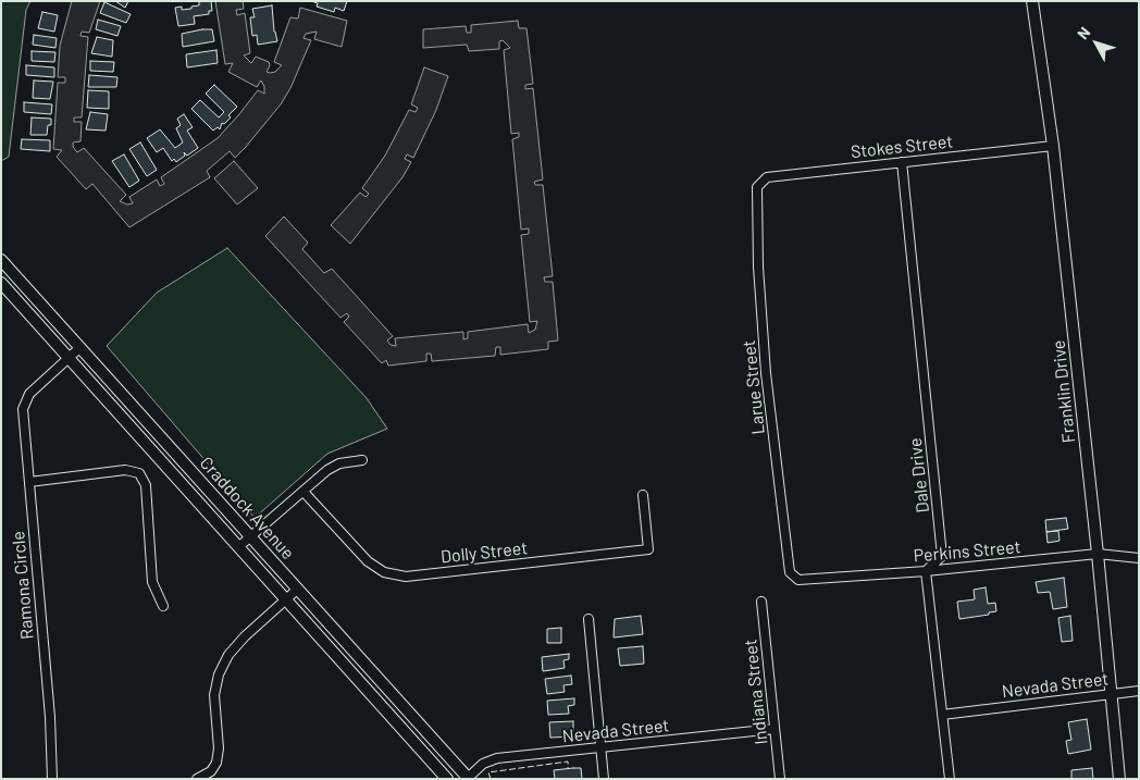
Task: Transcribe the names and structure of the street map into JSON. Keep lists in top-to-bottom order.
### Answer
{
  "streets": {
    "street": [
      "Stokes Street",
      "Larue Street",
      "Franklin Drive",
      "Dale Drive",
      "Craddock Avenue",
      "Perkins Street",
      "Dolly Street",
      "Ramona Circle",
      "Nevada Street",
      "Indiana Street"
    ]
  },
  "crossings": [
    ["Stokes Street", "Larue Street"],
    ["Stokes Street", "Franklin Drive"],
    ["Stokes Street", "Dale Drive"],
    ["Larue Street", "Perkins Street"],
    ["Franklin Drive", "Perkins Street"],
    ["Franklin Drive", "Nevada Street"],
    ["Dale Drive", "Perkins Street"],
    ["Craddock Avenue", "Ramona Circle"],
    ["Craddock Avenue", "Nevada Street"],
    ["Nevada Street", "Indiana Street"]
  ],
  "north": "top left"
}
